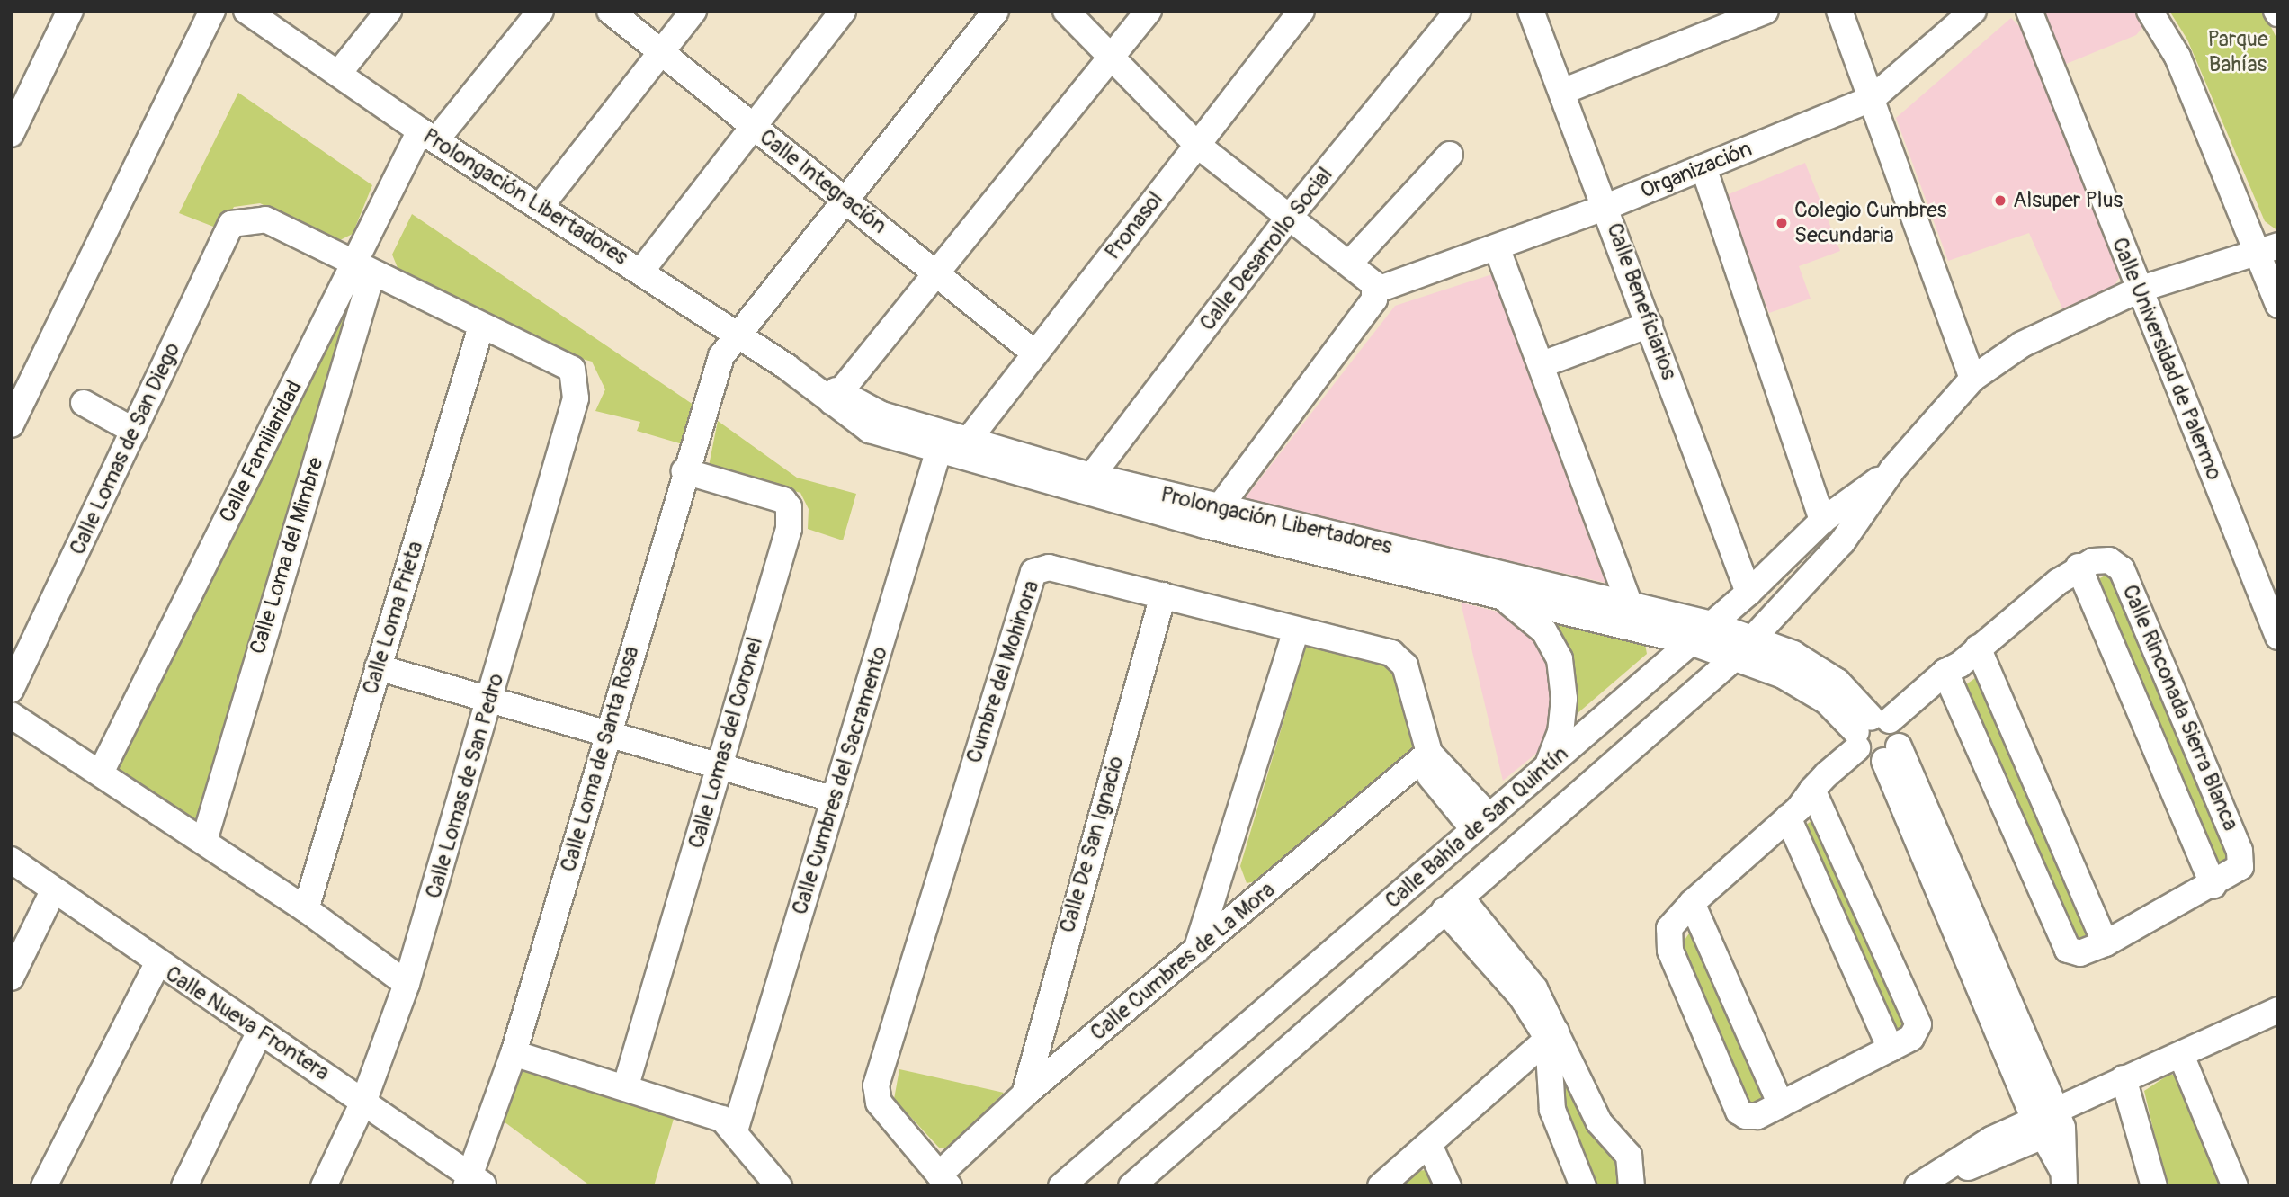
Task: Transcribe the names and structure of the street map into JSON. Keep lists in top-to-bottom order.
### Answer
{
  "streets": {
    "street": [
      "Organización",
      "Calle Integración",
      "Prolongación Libertadores",
      "Pronasol",
      "Calle Desarrollo Social",
      "Calle Beneficiarios",
      "Calle Universidad de Palermo",
      "Calle Lomas de San Diego",
      "Calle Familiaridad",
      "Calle Loma del Mimbre",
      "Calle Loma Prieta",
      "Cumbre del Mohinora",
      "Calle Rinconada Sierra Blanca",
      "Calle Lomas del Coronel",
      "Calle Loma de Santa Rosa",
      "Calle Cumbres del Sacramento",
      "Calle Lomas de San Pedro",
      "Calle Bahía de San Quintín",
      "Calle De San Ignacio",
      "Calle Cumbres de La Mora",
      "Calle Nueva Frontera"
    ]
  },
  "crossings": [
    ["Organización", "Calle Beneficiarios"],
    ["Calle Integración", "Pronasol"],
    ["Calle Integración", "Calle Loma de Santa Rosa"],
    ["Prolongación Libertadores", "Pronasol"],
    ["Prolongación Libertadores", "Calle Desarrollo Social"],
    ["Prolongación Libertadores", "Calle Familiaridad"],
    ["Prolongación Libertadores", "Calle Loma de Santa Rosa"],
    ["Prolongación Libertadores", "Calle Cumbres del Sacramento"],
    ["Prolongación Libertadores", "Calle Bahía de San Quintín"],
    ["Calle Beneficiarios", "Calle Bahía de San Quintín"],
    ["Calle Universidad de Palermo", "Calle Bahía de San Quintín"],
    ["Calle Lomas de San Diego", "Calle Familiaridad"],
    ["Calle Lomas de San Diego", "Calle Loma del Mimbre"],
    ["Calle Familiaridad", "Calle Loma del Mimbre"],
    ["Calle Loma Prieta", "Calle Lomas de San Pedro"],
    ["Cumbre del Mohinora", "Calle Bahía de San Quintín"],
    ["Cumbre del Mohinora", "Calle De San Ignacio"],
    ["Cumbre del Mohinora", "Calle Cumbres de La Mora"],
    ["Calle Lomas del Coronel", "Calle Loma de Santa Rosa"],
    ["Calle Loma de Santa Rosa", "Calle Nueva Frontera"],
    ["Calle Lomas de San Pedro", "Calle Nueva Frontera"],
    ["Calle De San Ignacio", "Calle Cumbres de La Mora"]
  ],
  "parks": ["Parque Bahías"],
  "places": ["Alsuper Plus", "Colegio Cumbres Secundaria"]
}
